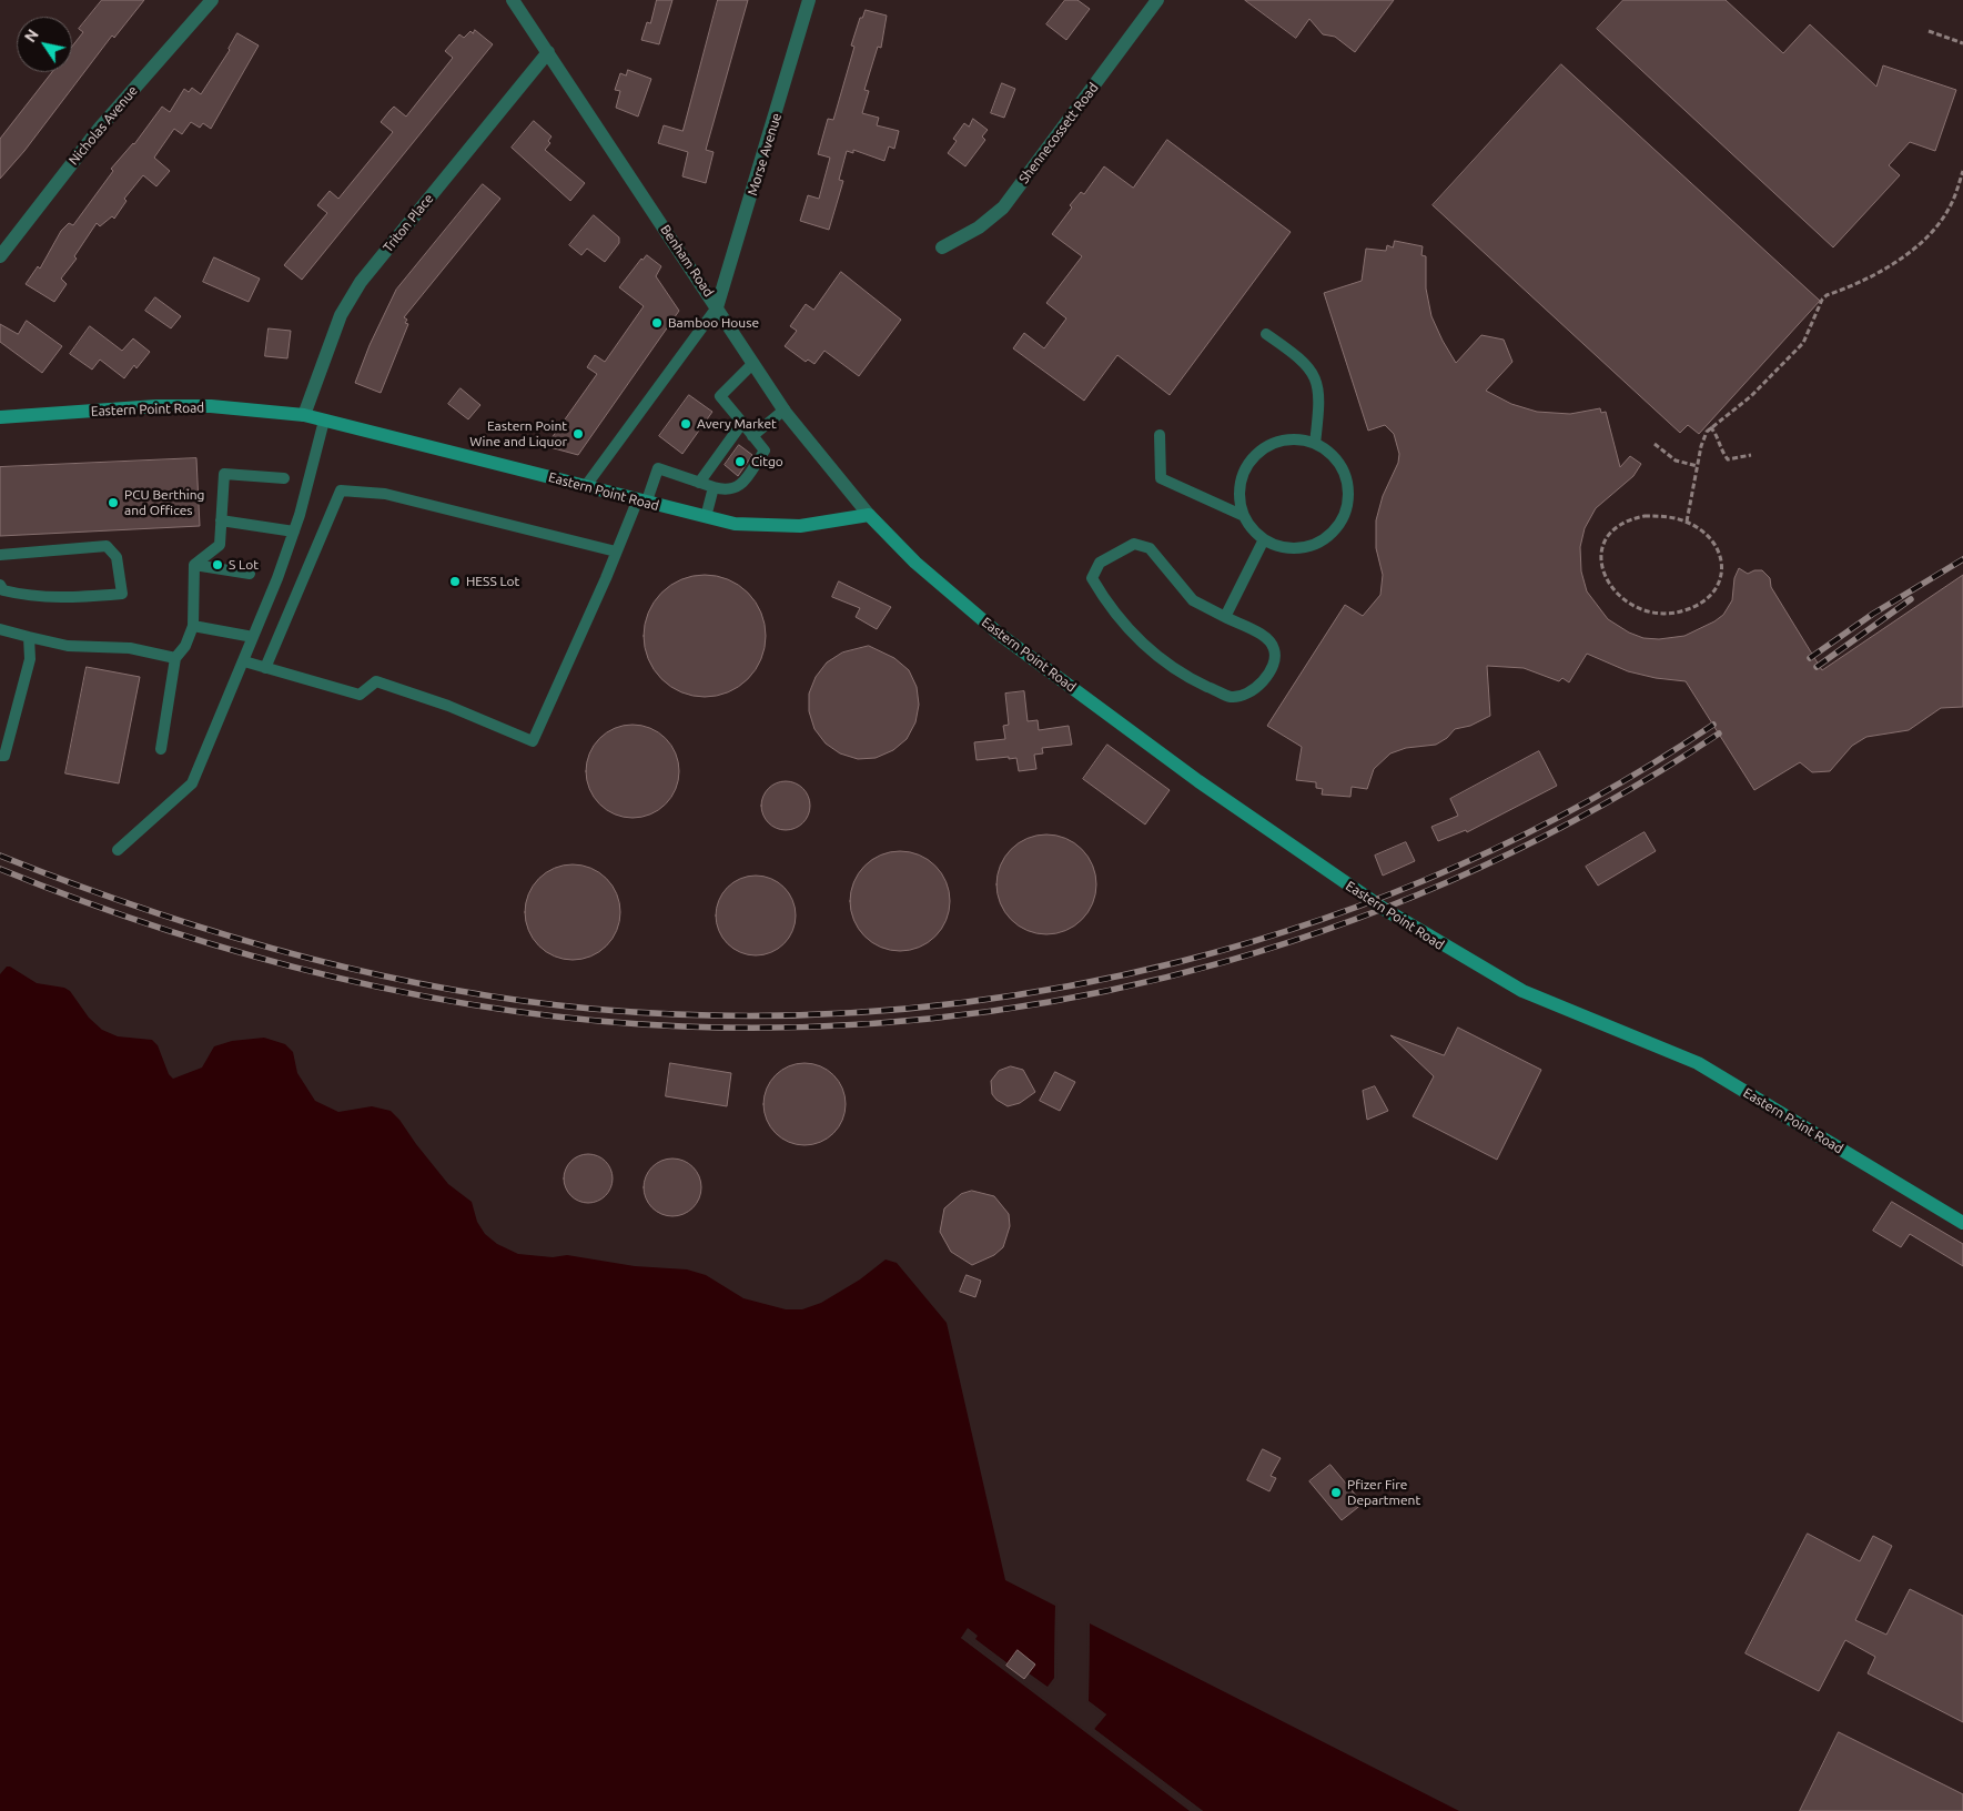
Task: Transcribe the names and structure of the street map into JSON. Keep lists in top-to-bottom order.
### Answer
{
  "streets": {
    "main road": ["Eastern Point Road"],
    "street": [
      "Nicholas Avenue",
      "Shennecossett Road",
      "Morse Avenue",
      "Triton Place",
      "Benham Road"
    ]
  },
  "crossings": [
    ["Morse Avenue", "Benham Road"],
    ["Triton Place", "Benham Road"],
    ["Triton Place", "Eastern Point Road"],
    ["Benham Road", "Eastern Point Road"]
  ],
  "places": [
    "Bamboo House",
    "Avery Market",
    "Eastern Point Wine and Liquor",
    "Citgo",
    "PCU Berthing and Offices",
    "S Lot",
    "HESS Lot",
    "Pfizer Fire Department"
  ],
  "north": "top left"
}
